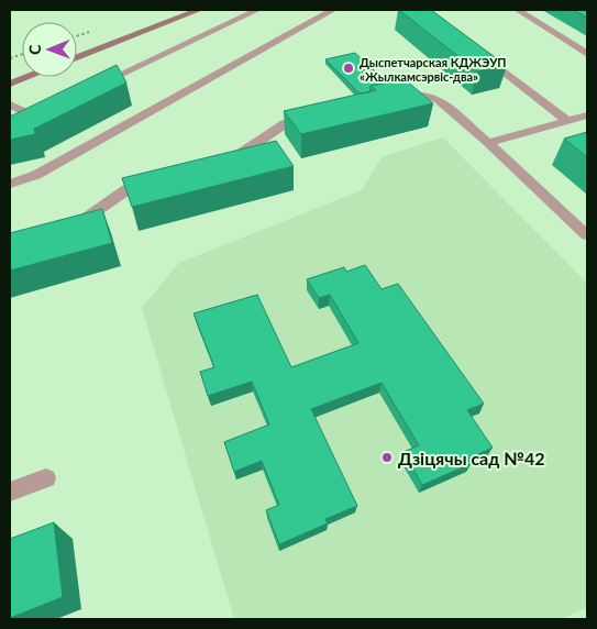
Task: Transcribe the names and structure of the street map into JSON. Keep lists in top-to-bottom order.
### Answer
{
  "places": ["Дыспетчарская КДЖЭУП «Жылкамсэрвіс-два»", "Дзіцячы сад №42"],
  "north": "left"
}
